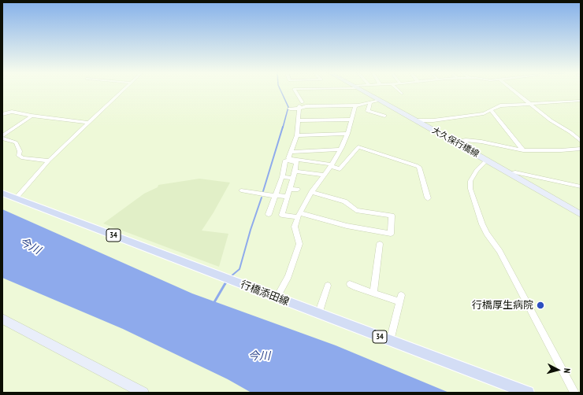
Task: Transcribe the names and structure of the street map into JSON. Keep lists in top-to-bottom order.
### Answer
{
  "streets": {
    "main road": ["大久保行橋線", "34", "行橋添田線"]
  },
  "water": ["今川"],
  "places": ["行橋厚生病院"],
  "north": "right"
}
